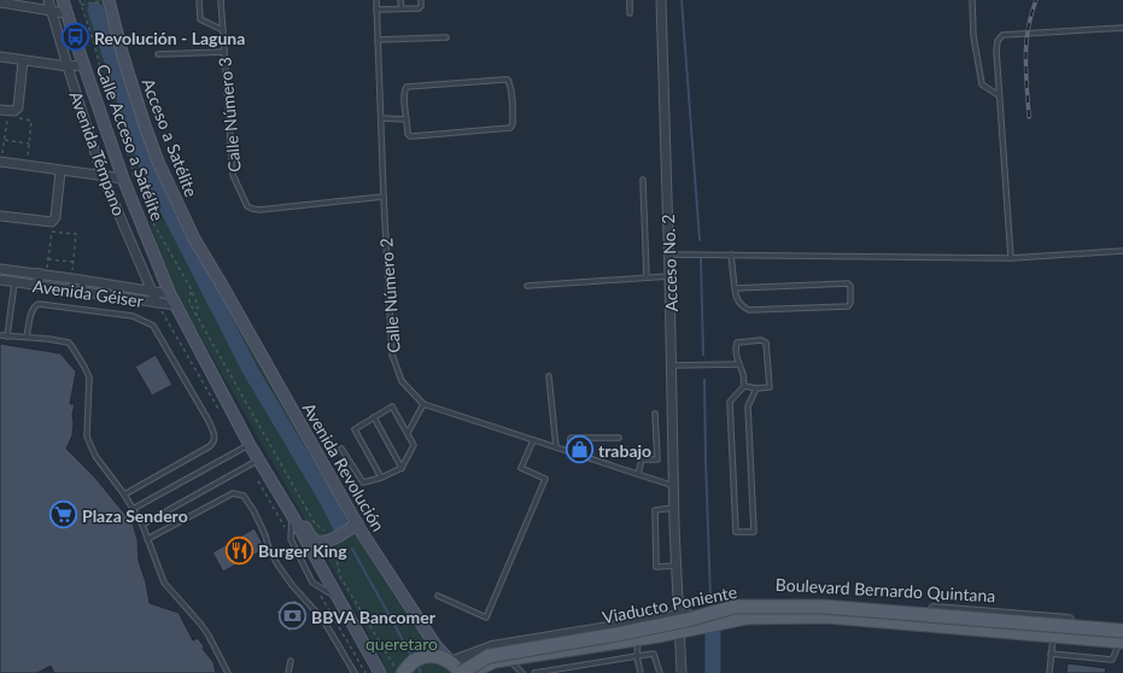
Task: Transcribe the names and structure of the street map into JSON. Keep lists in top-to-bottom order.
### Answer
{
  "streets": {
    "main road": [
      "Acceso a Satélite",
      "Calle Acceso a Satélite",
      "Avenida Revolución",
      "Boulevard Bernardo Quintana",
      "Viaducto Poniente"
    ],
    "street": ["Avenida Témpano", "Acceso No. 2", "Avenida Géiser"],
    "lane": ["Calle Número 3", "Calle Número 2"]
  },
  "crossings": [
    ["Calle Número 3", "Calle Número 2"],
    ["Acceso a Satélite", "Avenida Revolución"],
    ["Calle Acceso a Satélite", "Avenida Géiser"],
    ["Avenida Témpano", "Avenida Géiser"],
    ["Acceso No. 2", "Calle Número 2"],
    ["Avenida Revolución", "Boulevard Bernardo Quintana"],
    ["Boulevard Bernardo Quintana", "Viaducto Poniente"]
  ],
  "parks": ["queretaro"],
  "places": {
    "bus stop": ["Revolución - Laguna"],
    "shop": ["trabajo"],
    "supermarket": ["Plaza Sendero"],
    "restaurant": ["Burger King"],
    "bank": ["BBVA Bancomer"]
  }
}
